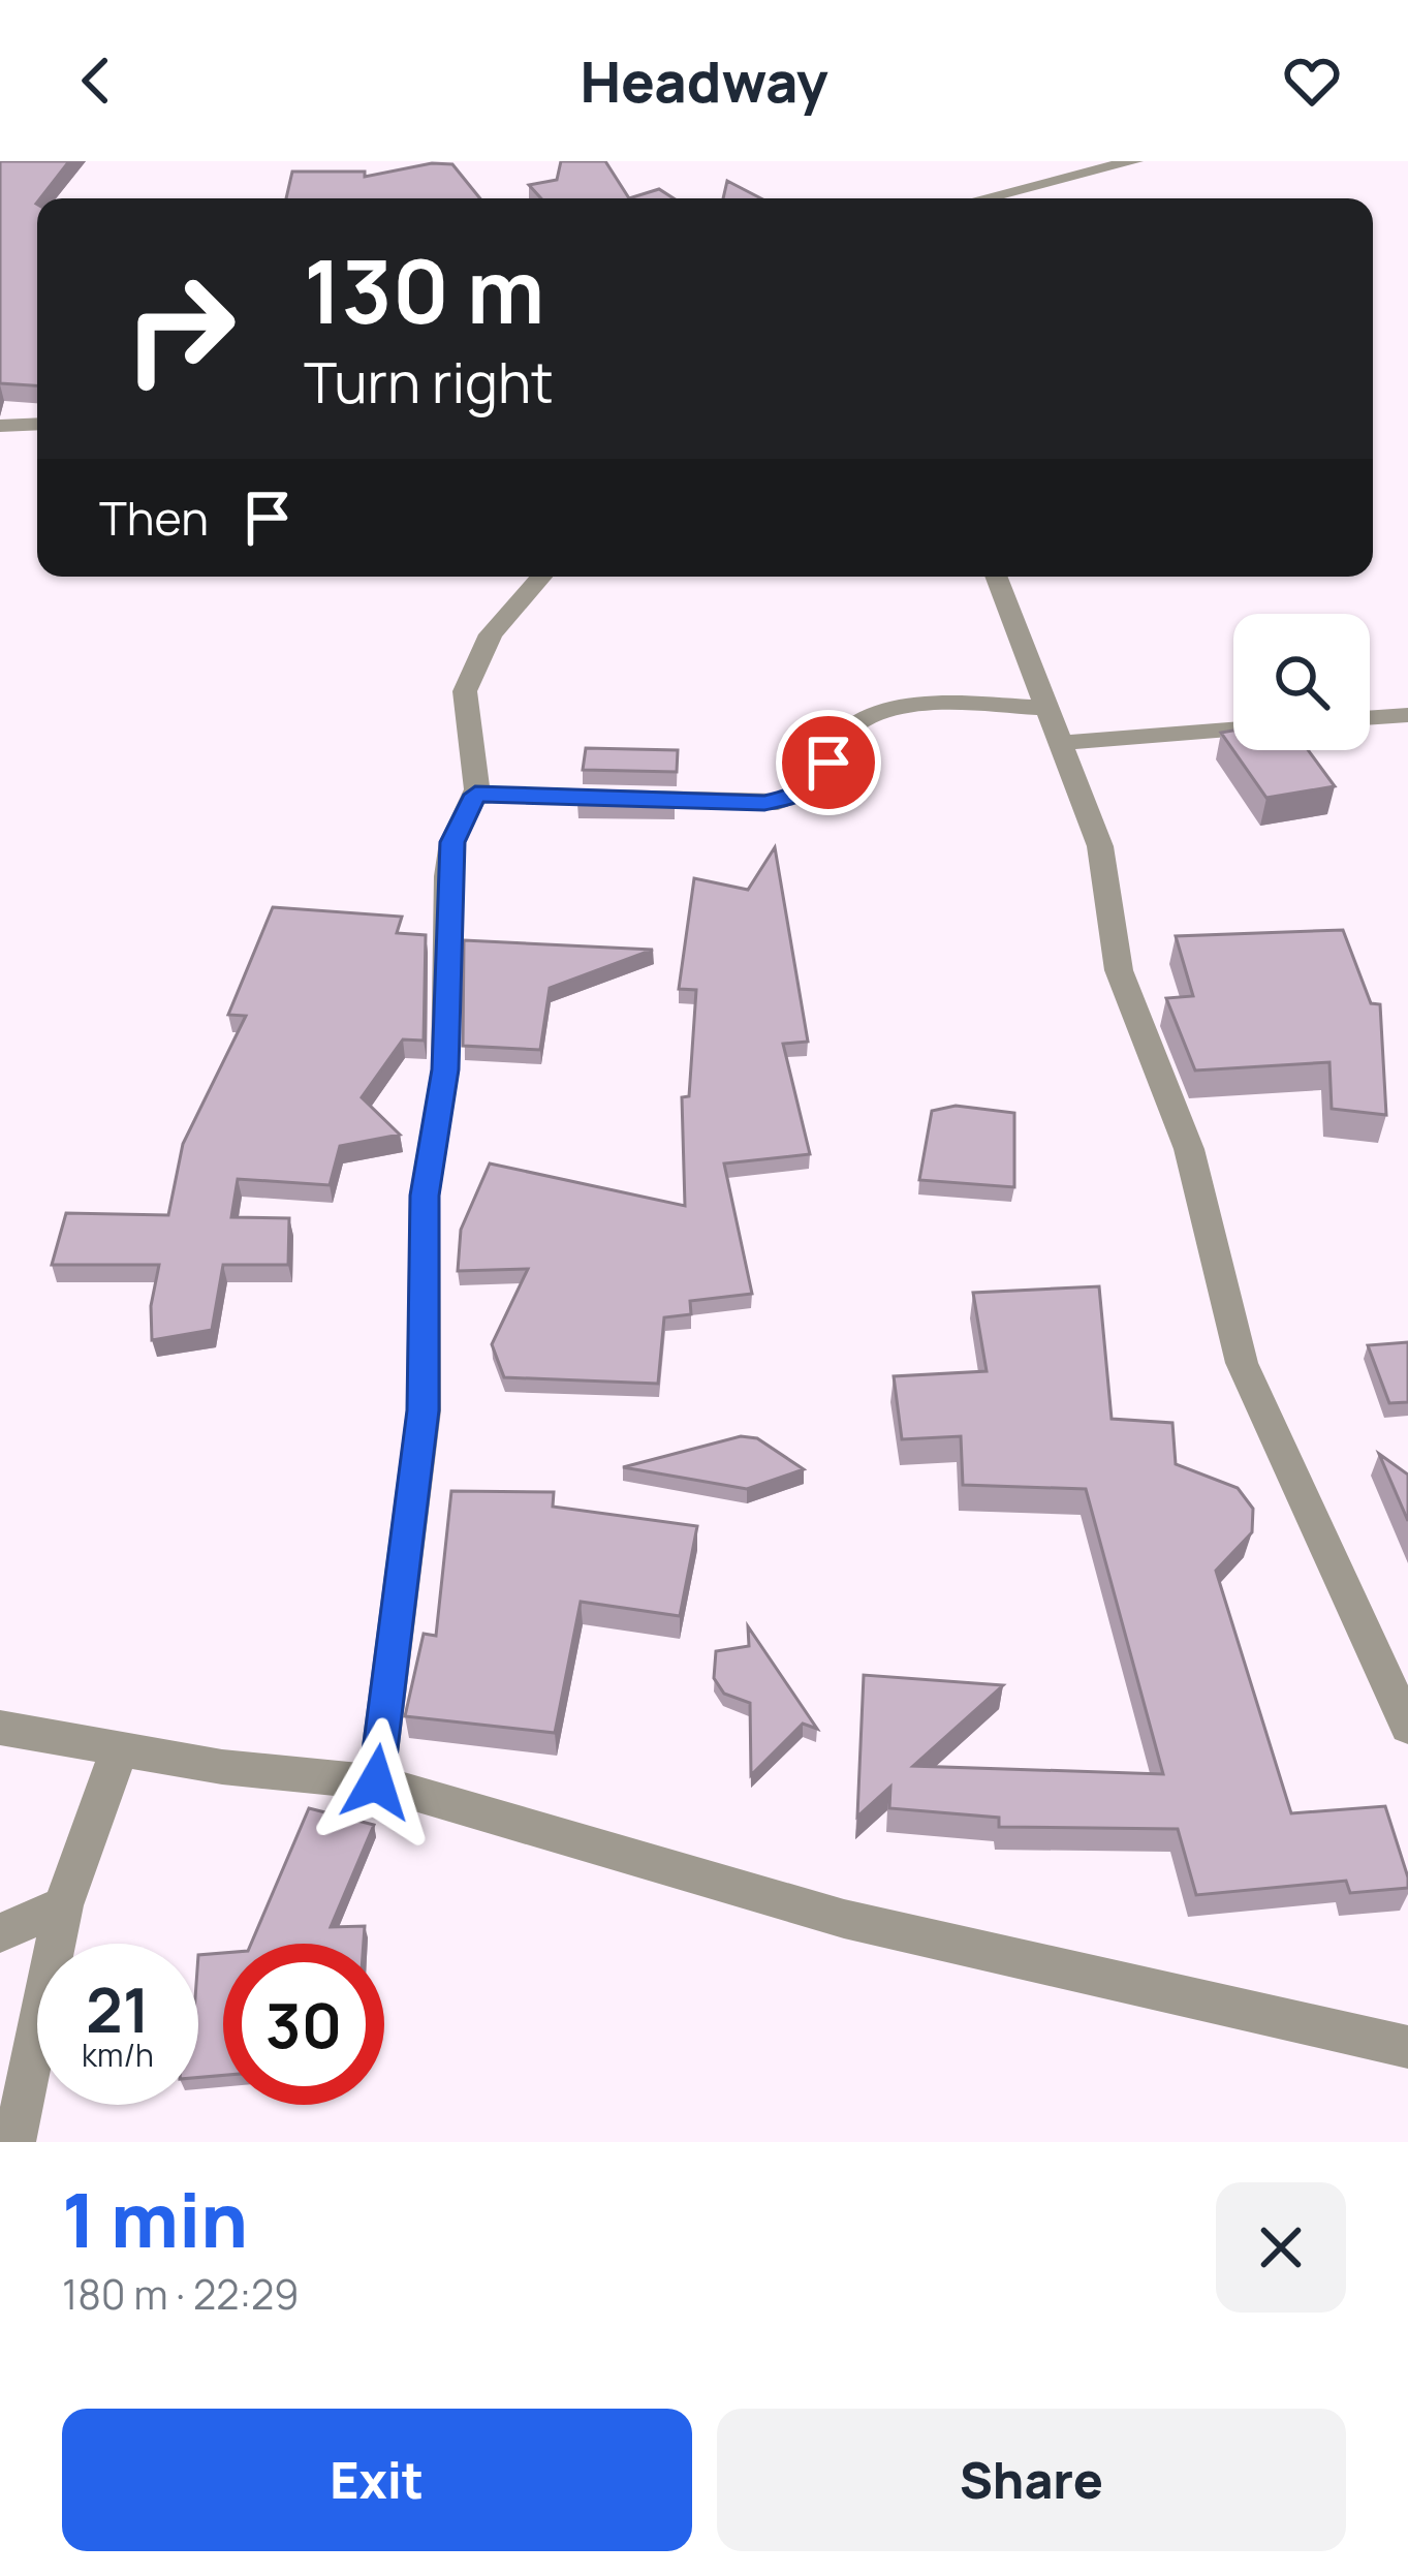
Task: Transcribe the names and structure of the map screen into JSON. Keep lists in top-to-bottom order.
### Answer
{
  "page": {
    "header": "Headway",
    "turn": ["130 m", "Turn right"],
    "then": "Then",
    "speed": "21 km/h",
    "limit": "30",
    "heading": ["1 min", "180 m · 22:29"],
    "buttons": ["Exit", "Share"]
  }
}
